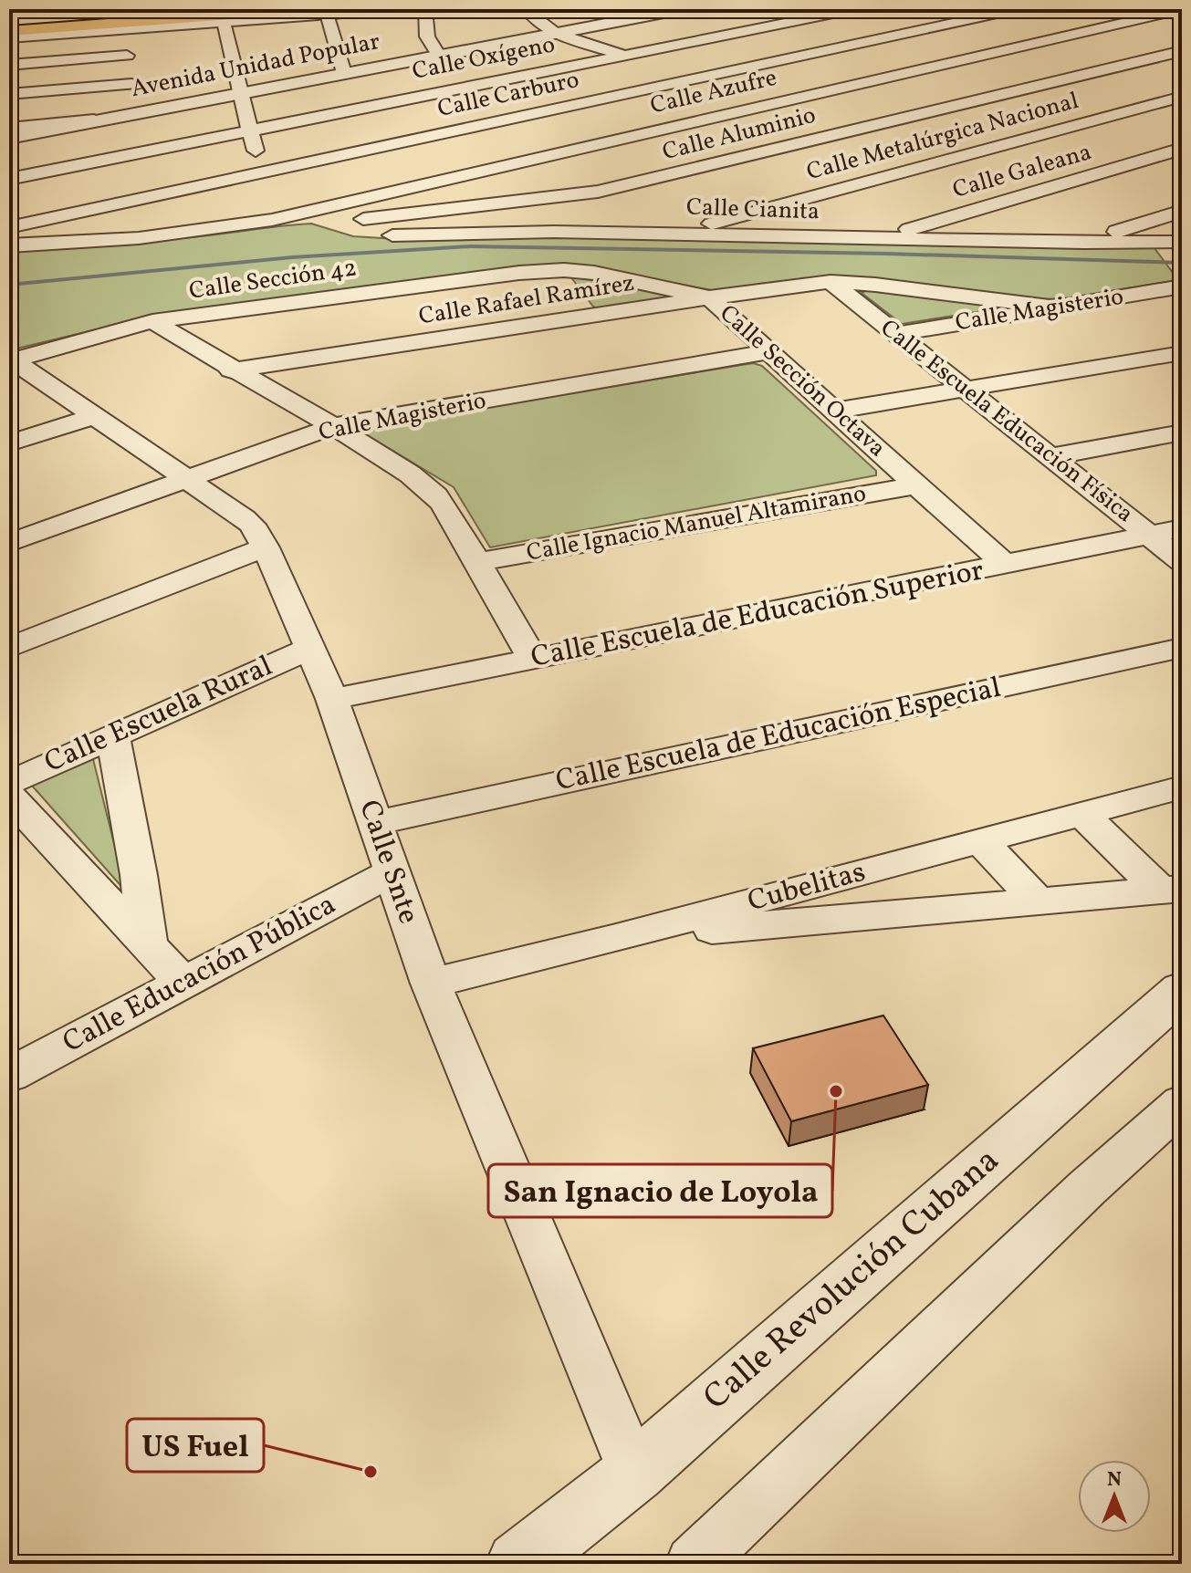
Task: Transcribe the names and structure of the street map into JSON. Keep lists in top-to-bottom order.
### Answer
{
  "streets": {
    "street": [
      "Calle Oxígeno",
      "Avenida Unidad Popular",
      "Calle Azufre",
      "Calle Carburo",
      "Calle Aluminio",
      "Calle Metalúrgica Nacional",
      "Calle Galeana",
      "Calle Cianita",
      "Calle Sección 42",
      "Calle Rafael Ramírez",
      "Calle Magisterio",
      "Calle Sección Octava",
      "Calle Escuela Educación Física",
      "Calle Ignacio Manuel Altamirano",
      "Calle Escuela de Educación Superior",
      "Calle Escuela Rural",
      "Calle Escuela de Educación Especial",
      "Calle Snte",
      "Cubelitas",
      "Calle Educación Pública",
      "Calle Revolución Cubana"
    ]
  },
  "crossings": [
    ["Calle Aluminio", "Calle Cianita"],
    ["Calle Metalúrgica Nacional", "Calle Cianita"],
    ["Calle Galeana", "Calle Cianita"],
    ["Calle Sección 42", "Calle Sección Octava"],
    ["Calle Sección 42", "Calle Snte"],
    ["Calle Rafael Ramírez", "Calle Magisterio"],
    ["Calle Rafael Ramírez", "Calle Sección Octava"],
    ["Calle Rafael Ramírez", "Calle Escuela Educación Física"],
    ["Calle Magisterio", "Calle Sección Octava"],
    ["Calle Magisterio", "Calle Escuela Educación Física"],
    ["Calle Magisterio", "Calle Snte"],
    ["Calle Sección Octava", "Calle Ignacio Manuel Altamirano"],
    ["Calle Sección Octava", "Calle Escuela de Educación Superior"],
    ["Calle Escuela Educación Física", "Calle Escuela de Educación Superior"],
    ["Calle Escuela de Educación Superior", "Calle Snte"],
    ["Calle Escuela Rural", "Calle Snte"],
    ["Calle Escuela de Educación Especial", "Calle Snte"],
    ["Calle Snte", "Cubelitas"],
    ["Calle Snte", "Calle Educación Pública"],
    ["Calle Snte", "Calle Revolución Cubana"]
  ],
  "places": ["San Ignacio de Loyola", "US Fuel"],
  "north": "top"
}
